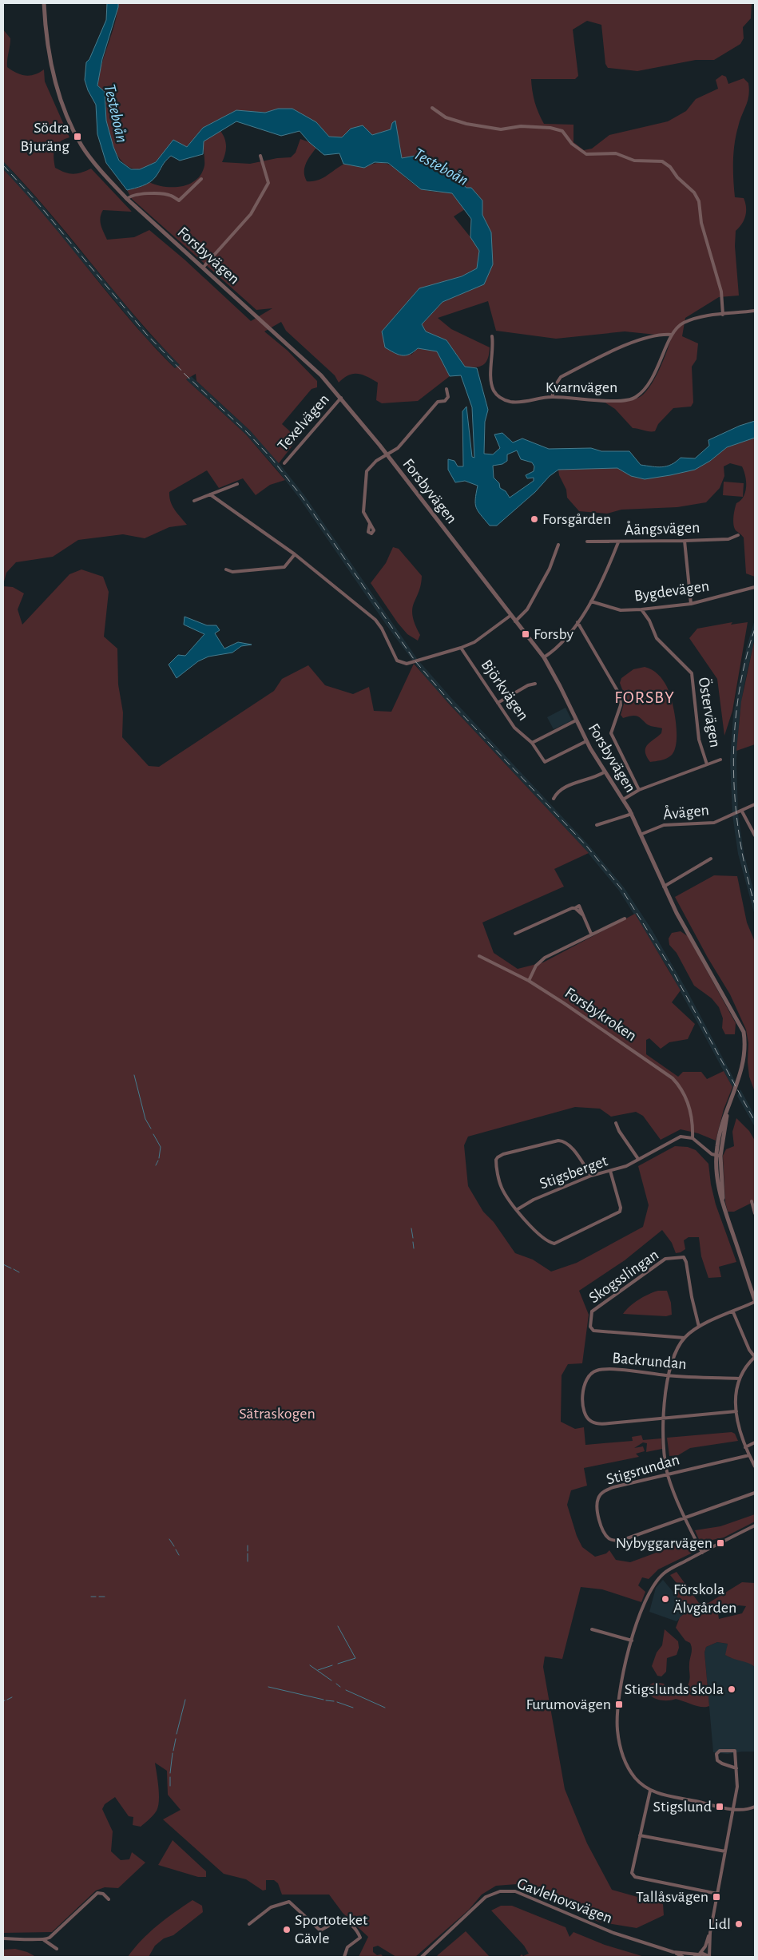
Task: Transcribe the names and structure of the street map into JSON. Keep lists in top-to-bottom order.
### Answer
{
  "streets": {
    "street": [
      "Forsbyvägen",
      "Kvarnvägen",
      "Texelvägen",
      "Åängsvägen",
      "Bygdevägen",
      "Björkvägen",
      "Östervägen",
      "Åvägen",
      "Forsbykroken",
      "Stigsberget",
      "Skogsslingan",
      "Backrundan",
      "Stigsrundan",
      "Gavlehovsvägen"
    ]
  },
  "crossings": [
    ["Forsbyvägen", "Texelvägen"],
    ["Forsbyvägen", "Björkvägen"],
    ["Forsbyvägen", "Åvägen"],
    ["Bygdevägen", "Östervägen"],
    ["Forsbykroken", "Stigsberget"]
  ],
  "districts": ["FORSBY"],
  "water": ["Testeboån"],
  "parks": ["Sätraskogen"],
  "places": {
    "transit": [
      "Södra Bjuräng",
      "Forsby",
      "Nybyggarvägen",
      "Furumovägen",
      "Stigslund",
      "Tallåsvägen"
    ],
    "other": [
      "Forsgården",
      "Förskola Älvgården",
      "Stigslunds skola",
      "Lidl",
      "Sportoteket Gävle"
    ]
  }
}
